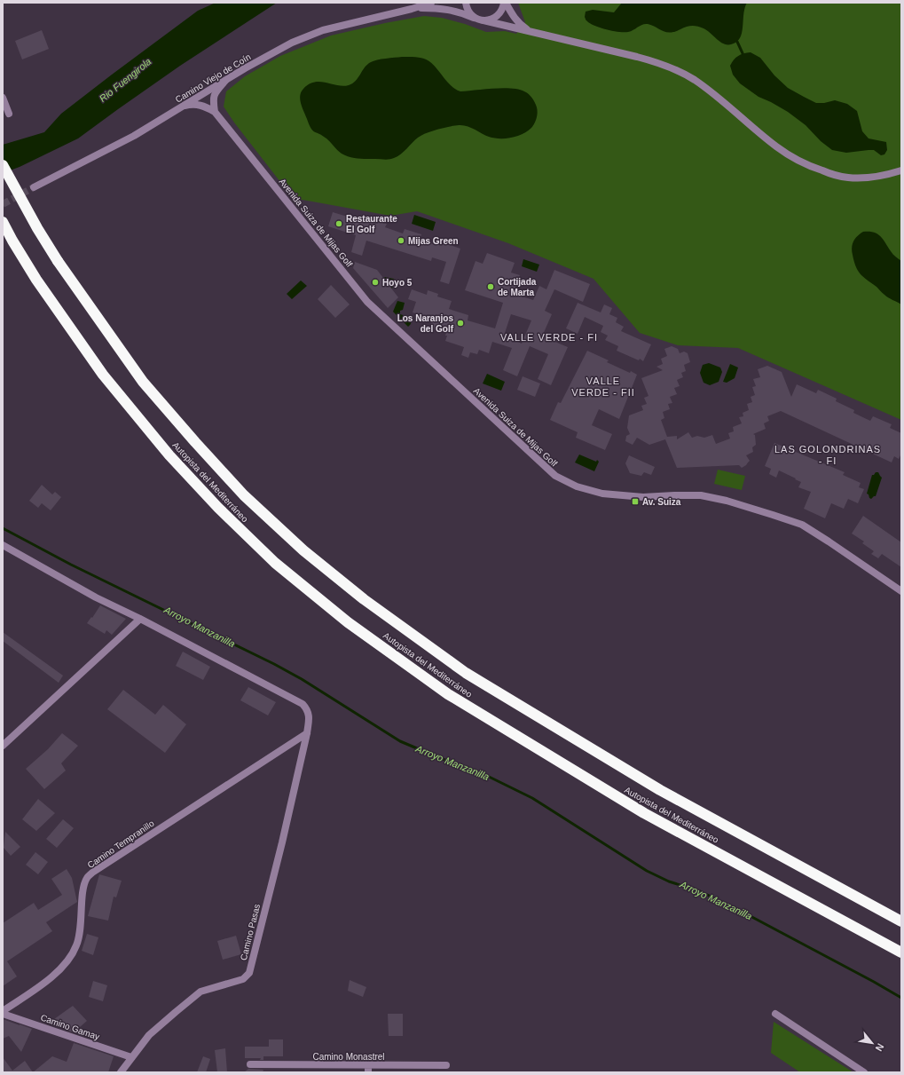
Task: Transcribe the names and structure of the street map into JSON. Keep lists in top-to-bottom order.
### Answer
{
  "streets": {
    "highway": ["Autopista del Mediterráneo"],
    "street": [
      "Camino Viejo de Coín",
      "Avenida Suiza de Mijas Golf",
      "Camino Tempranillo",
      "Camino Pasas",
      "Camino Gamay",
      "Camino Monastrel"
    ]
  },
  "crossings": [
    ["Camino Viejo de Coín", "Avenida Suiza de Mijas Golf"],
    ["Camino Tempranillo", "Camino Pasas"],
    ["Camino Tempranillo", "Camino Gamay"],
    ["Camino Pasas", "Camino Gamay"]
  ],
  "districts": ["VALLE VERDE - FI", "VALLE VERDE - FII", "LAS GOLONDRINAS - FI"],
  "water": ["Rio Fuengirola", "Arroyo Manzanilla"],
  "places": {
    "other": [
      "Restaurante El Golf",
      "Mijas Green",
      "Hoyo 5",
      "Cortijada de Marta",
      "Los Naranjos del Golf"
    ],
    "transit": ["Av. Suiza"]
  },
  "north": "bottom right"
}
